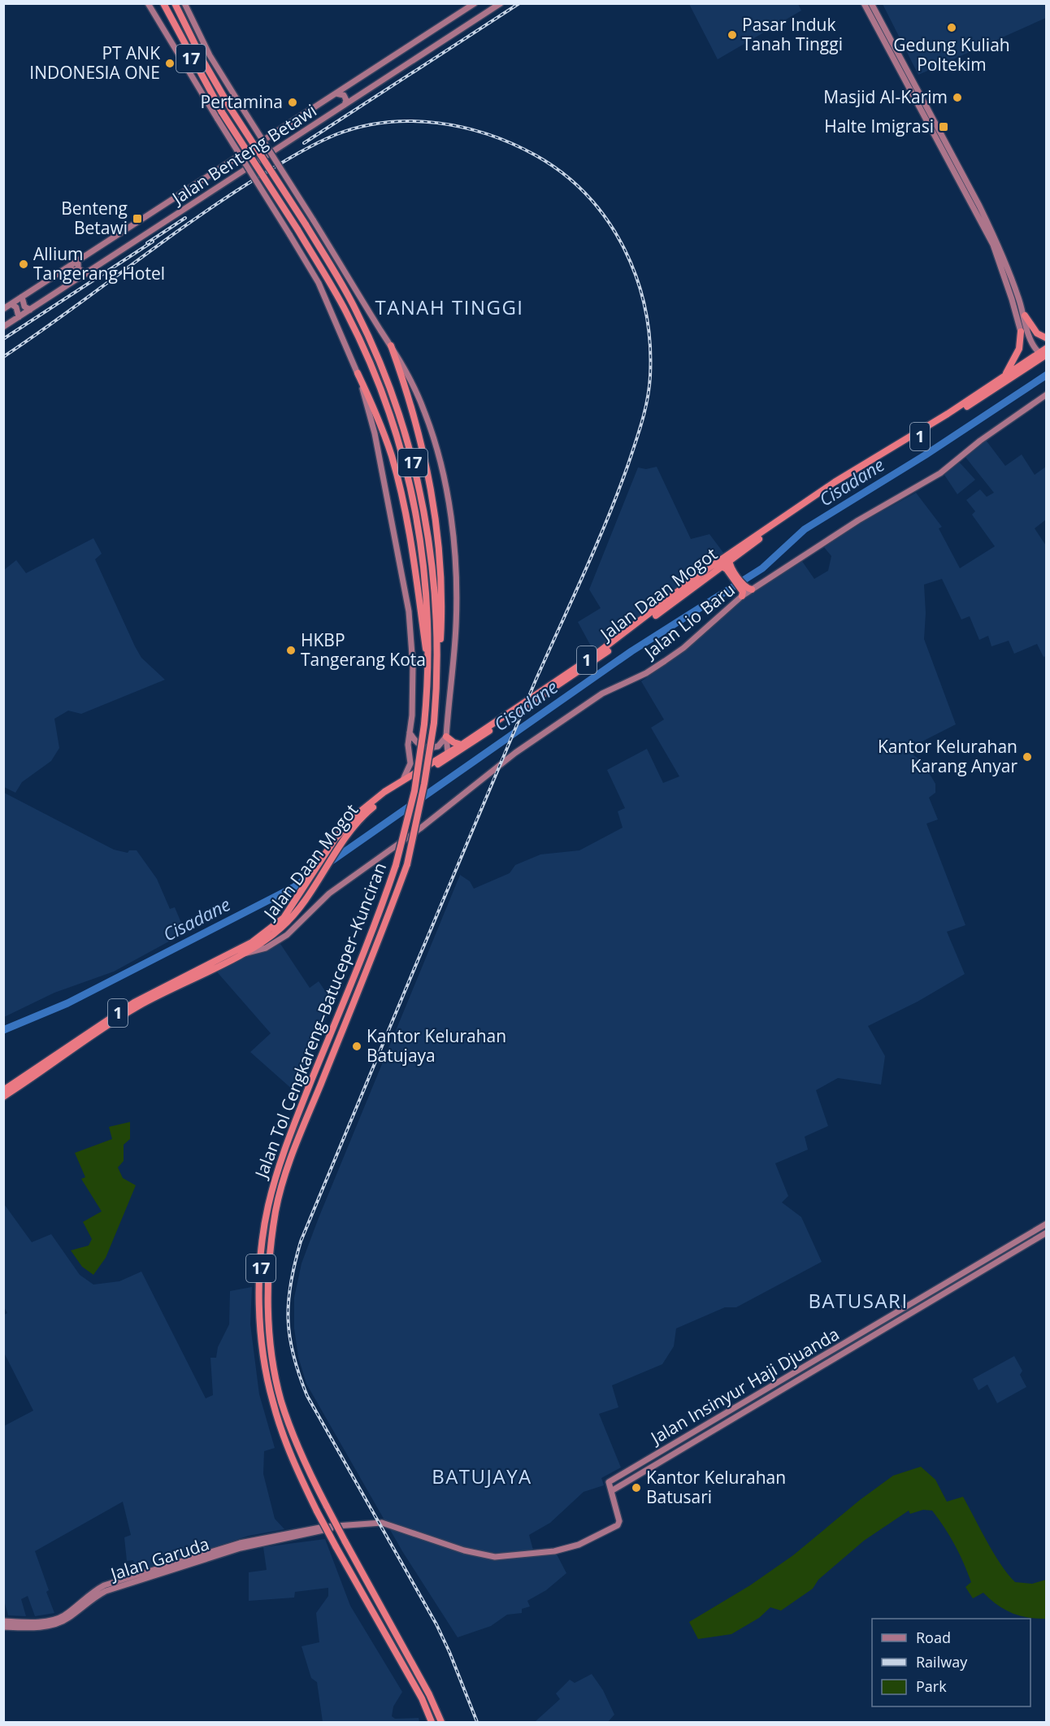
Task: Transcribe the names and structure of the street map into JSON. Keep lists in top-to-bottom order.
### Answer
{
  "streets": {
    "highway": [
      "17",
      "1",
      "Jalan Daan Mogot",
      "Jalan Tol Cengkareng–Batuceper–Kunciran"
    ],
    "main road": [
      "Jalan Benteng Betawi",
      "Jalan Lio Baru",
      "Jalan Insinyur Haji Djuanda",
      "Jalan Garuda"
    ]
  },
  "crossings": [
    ["Jalan Daan Mogot", "Jalan Lio Baru"],
    ["Jalan Insinyur Haji Djuanda", "Jalan Garuda"]
  ],
  "districts": ["TANAH TINGGI", "BATUSARI", "BATUJAYA"],
  "water": ["Cisadane"],
  "places": {
    "other": [
      "Gedung Kuliah Poltekim",
      "Pasar Induk Tanah Tinggi",
      "PT ANK INDONESIA ONE",
      "Masjid Al-Karim",
      "Pertamina",
      "Allium Tangerang Hotel",
      "HKBP Tangerang Kota",
      "Kantor Kelurahan Karang Anyar",
      "Kantor Kelurahan Batujaya",
      "Kantor Kelurahan Batusari"
    ],
    "transit": ["Halte Imigrasi", "Benteng Betawi"]
  },
  "legend": ["Road", "Railway", "Park"]
}
